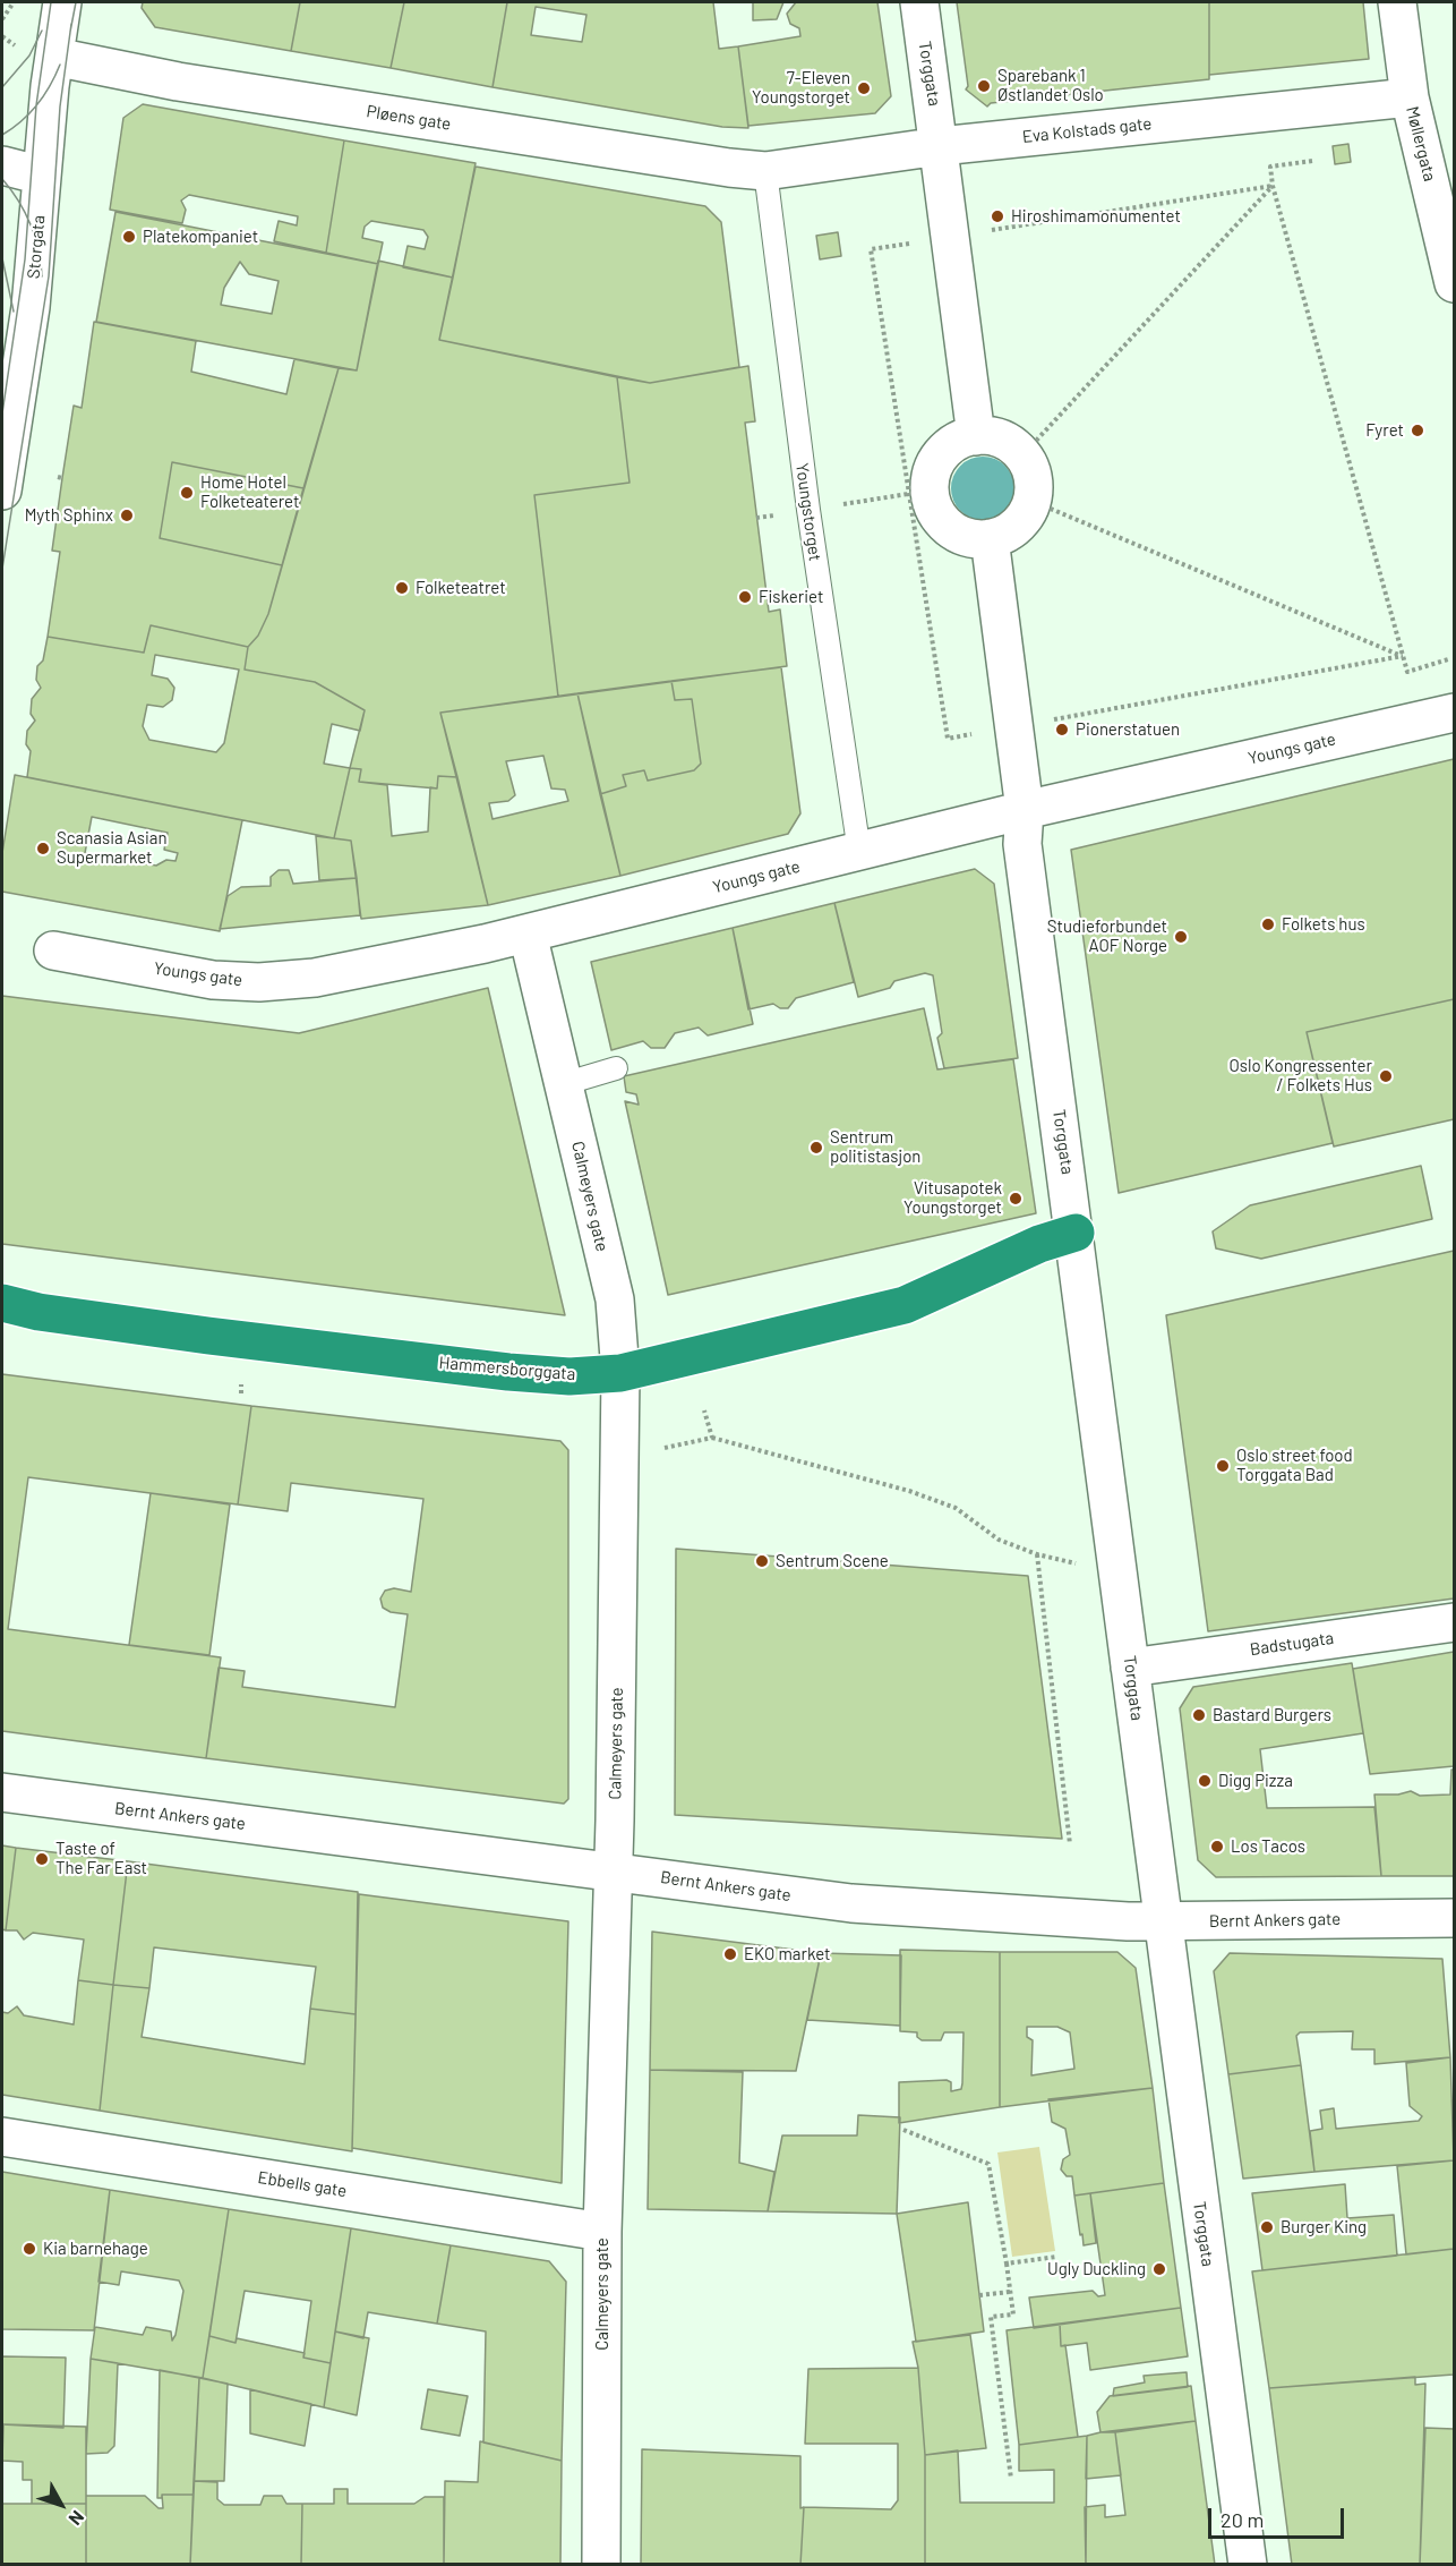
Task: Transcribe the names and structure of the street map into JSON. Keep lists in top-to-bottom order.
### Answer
{
  "streets": {
    "highway": ["Hammersborggata"],
    "street": [
      "Torggata",
      "Pløens gate",
      "Eva Kolstads gate",
      "Møllergata",
      "Storgata",
      "Youngs gate",
      "Calmeyers gate",
      "Badstugata",
      "Bernt Ankers gate",
      "Ebbells gate"
    ],
    "lane": ["Youngstorget"]
  },
  "crossings": [
    ["Torggata", "Eva Kolstads gate"],
    ["Torggata", "Youngs gate"],
    ["Torggata", "Hammersborggata"],
    ["Torggata", "Badstugata"],
    ["Torggata", "Bernt Ankers gate"],
    ["Pløens gate", "Eva Kolstads gate"],
    ["Pløens gate", "Storgata"],
    ["Pløens gate", "Youngstorget"],
    ["Eva Kolstads gate", "Møllergata"],
    ["Eva Kolstads gate", "Youngstorget"],
    ["Youngstorget", "Youngs gate"],
    ["Youngs gate", "Calmeyers gate"],
    ["Calmeyers gate", "Hammersborggata"],
    ["Calmeyers gate", "Bernt Ankers gate"],
    ["Calmeyers gate", "Ebbells gate"]
  ],
  "places": [
    "Sparebank 1 Østlandet Oslo",
    "7-Eleven Youngstorget",
    "Hiroshimamonumentet",
    "Platekompaniet",
    "Fyret",
    "Home Hotel Folketeateret",
    "Myth Sphinx",
    "Folketeatret",
    "Fiskeriet",
    "Pionerstatuen",
    "Scanasia Asian Supermarket",
    "Folkets hus",
    "Studieforbundet AOF Norge",
    "Oslo Kongressenter / Folkets Hus",
    "Sentrum politistasjon",
    "Vitusapotek Youngstorget",
    "Oslo street food Torggata Bad",
    "Sentrum Scene",
    "Bastard Burgers",
    "Digg Pizza",
    "Los Tacos",
    "Taste of The Far East",
    "EKO market",
    "Burger King",
    "Kia barnehage",
    "Ugly Duckling"
  ],
  "scale_bar": "20 m",
  "north": "bottom right"
}
